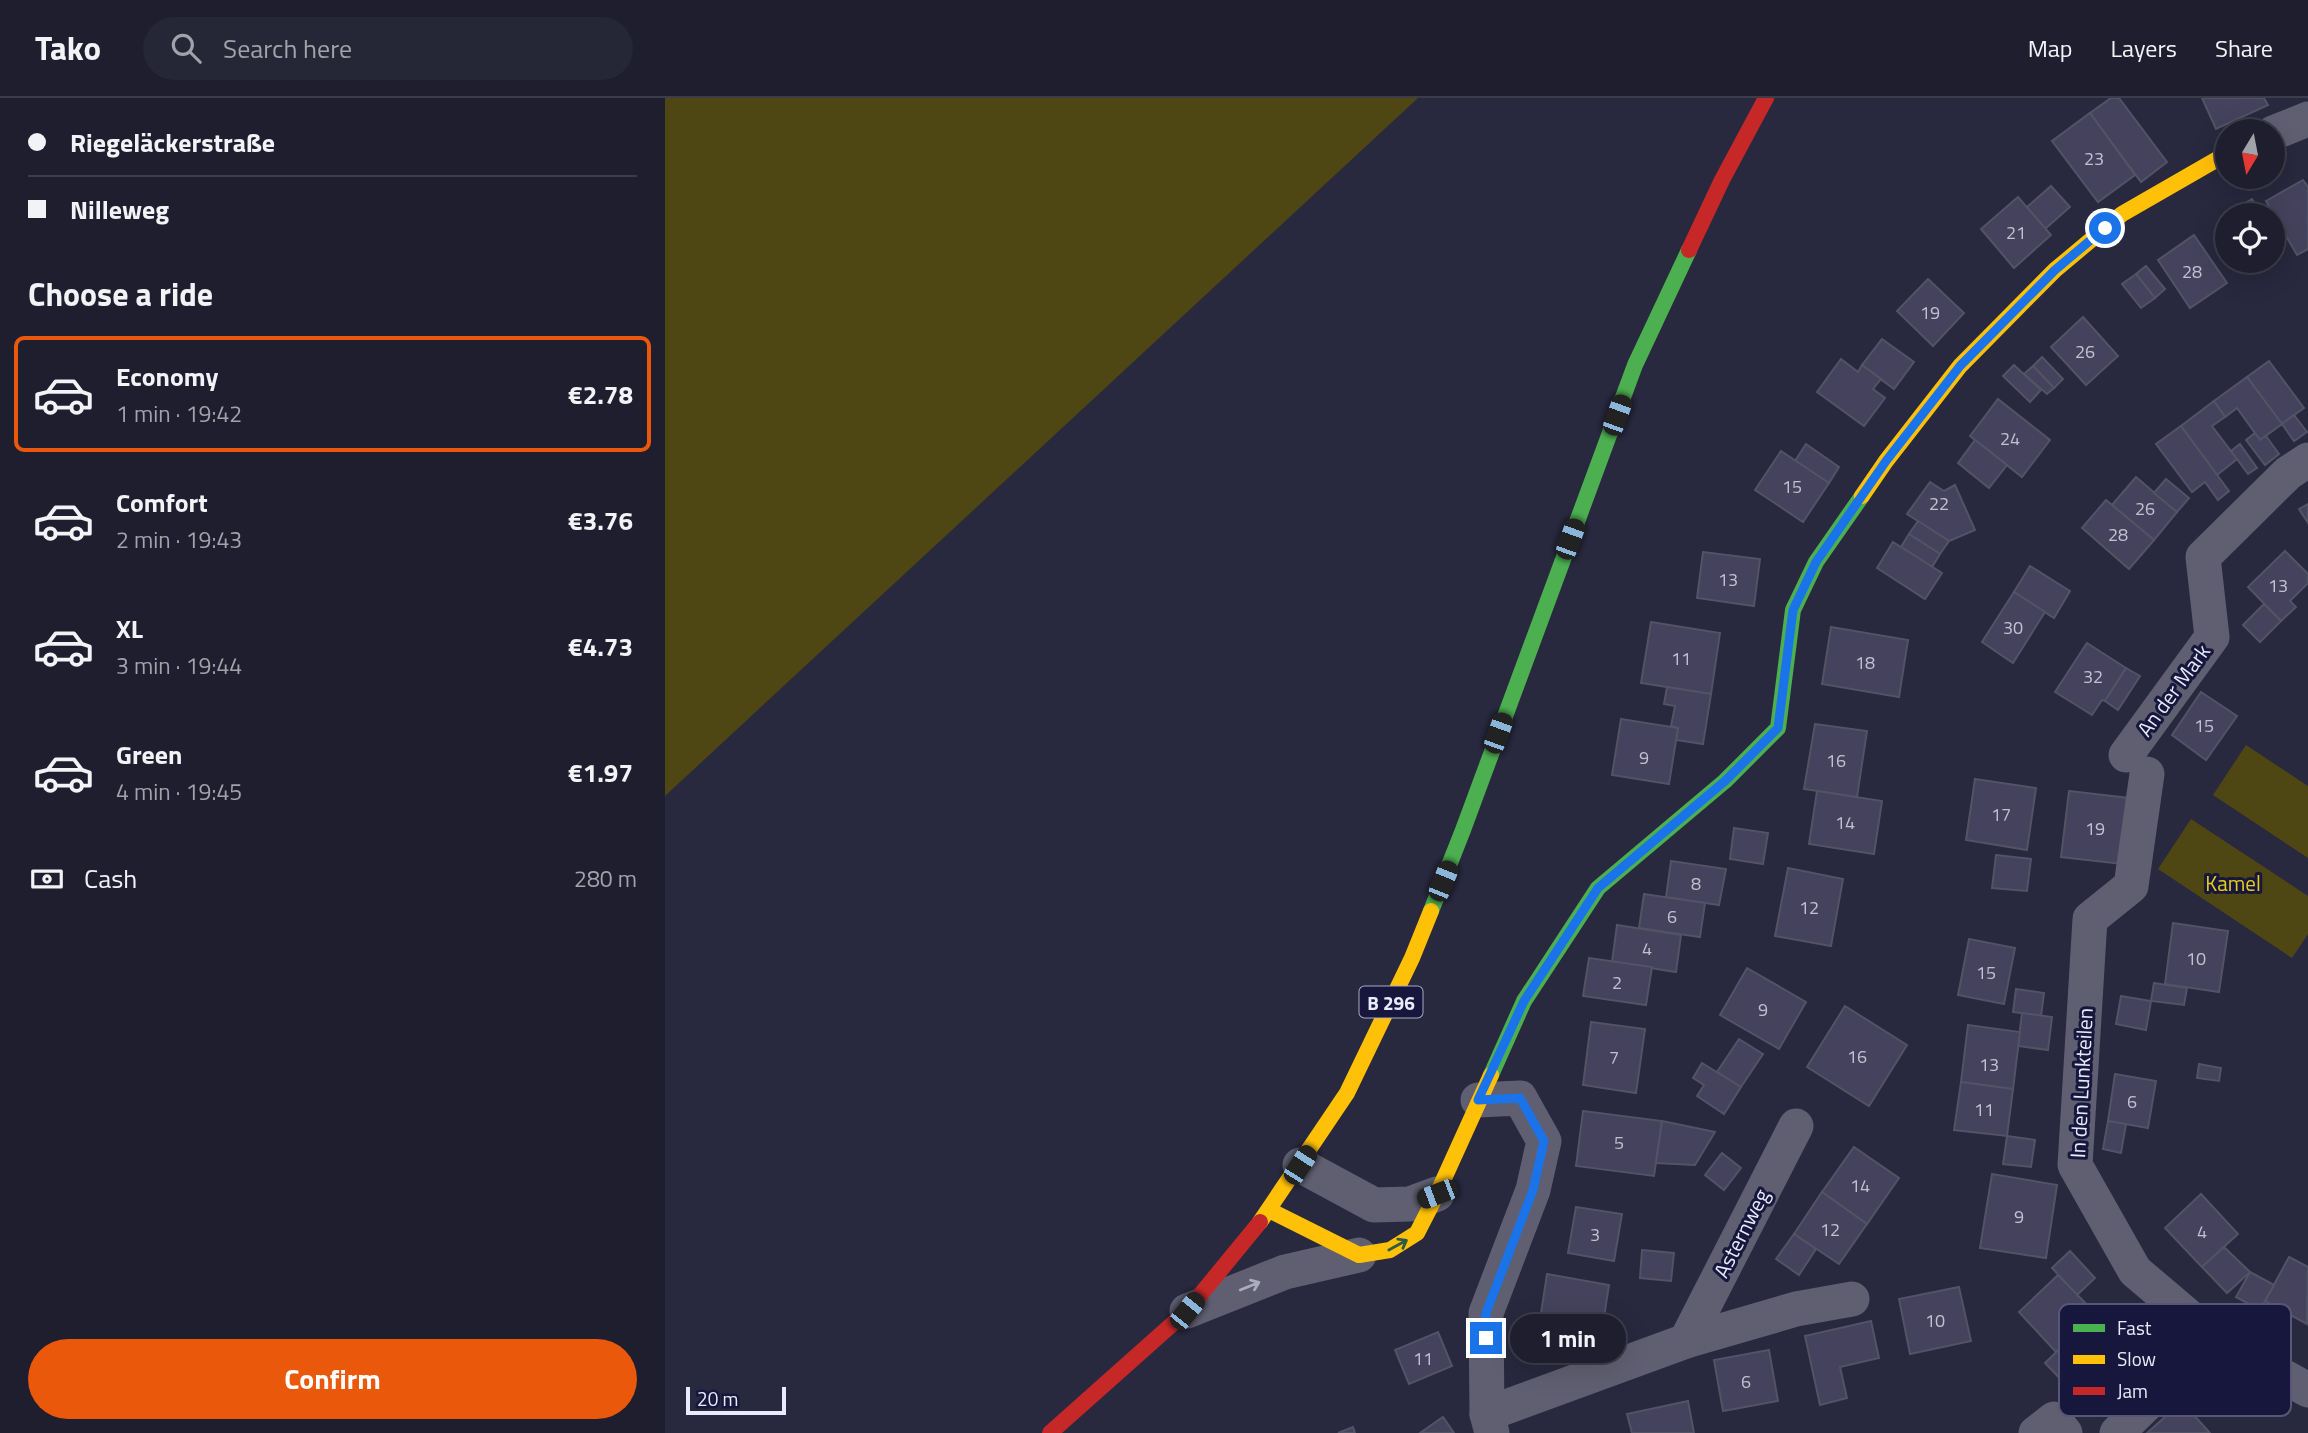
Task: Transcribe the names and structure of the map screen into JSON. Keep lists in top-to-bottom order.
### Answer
{
  "streets": {
    "street": [
      "An der Mark",
      "B 296",
      "In den Lunkteilen",
      "Asternweg"
    ]
  },
  "crossings": [
    ["An der Mark", "In den Lunkteilen"]
  ],
  "parks": ["Kamel"],
  "house_numbers": [
    "23",
    "21",
    "28",
    "19",
    "26",
    "24",
    "15",
    "22",
    "26",
    "28",
    "13",
    "13",
    "30",
    "11",
    "18",
    "32",
    "15",
    "9",
    "16",
    "17",
    "14",
    "19",
    "8",
    "12",
    "6",
    "4",
    "10",
    "15",
    "2",
    "9",
    "16",
    "7",
    "13",
    "6",
    "11",
    "5",
    "14",
    "9",
    "12",
    "4",
    "3",
    "10",
    "11",
    "6"
  ],
  "legend": ["Fast", "Slow", "Jam"],
  "scale_bar": "20 m",
  "north": "bottom",
  "page": {
    "header": "Tako",
    "search": "Search here",
    "nav": ["Map", "Layers", "Share"],
    "banner": ["Riegeläckerstraße", "Nilleweg"],
    "heading": "Choose a ride",
    "list": [
      {
        "name": "Economy",
        "note": "1 min · 19:42",
        "value": "€2.78"
      },
      {
        "name": "Comfort",
        "note": "2 min · 19:43",
        "value": "€3.76"
      },
      {
        "name": "XL",
        "note": "3 min · 19:44",
        "value": "€4.73"
      },
      {
        "name": "Green",
        "note": "4 min · 19:45",
        "value": "€1.97"
      }
    ],
    "pay": ["Cash", "280 m"],
    "bubble": "1 min",
    "buttons": "Confirm",
    "scale": "20 m"
  }
}
